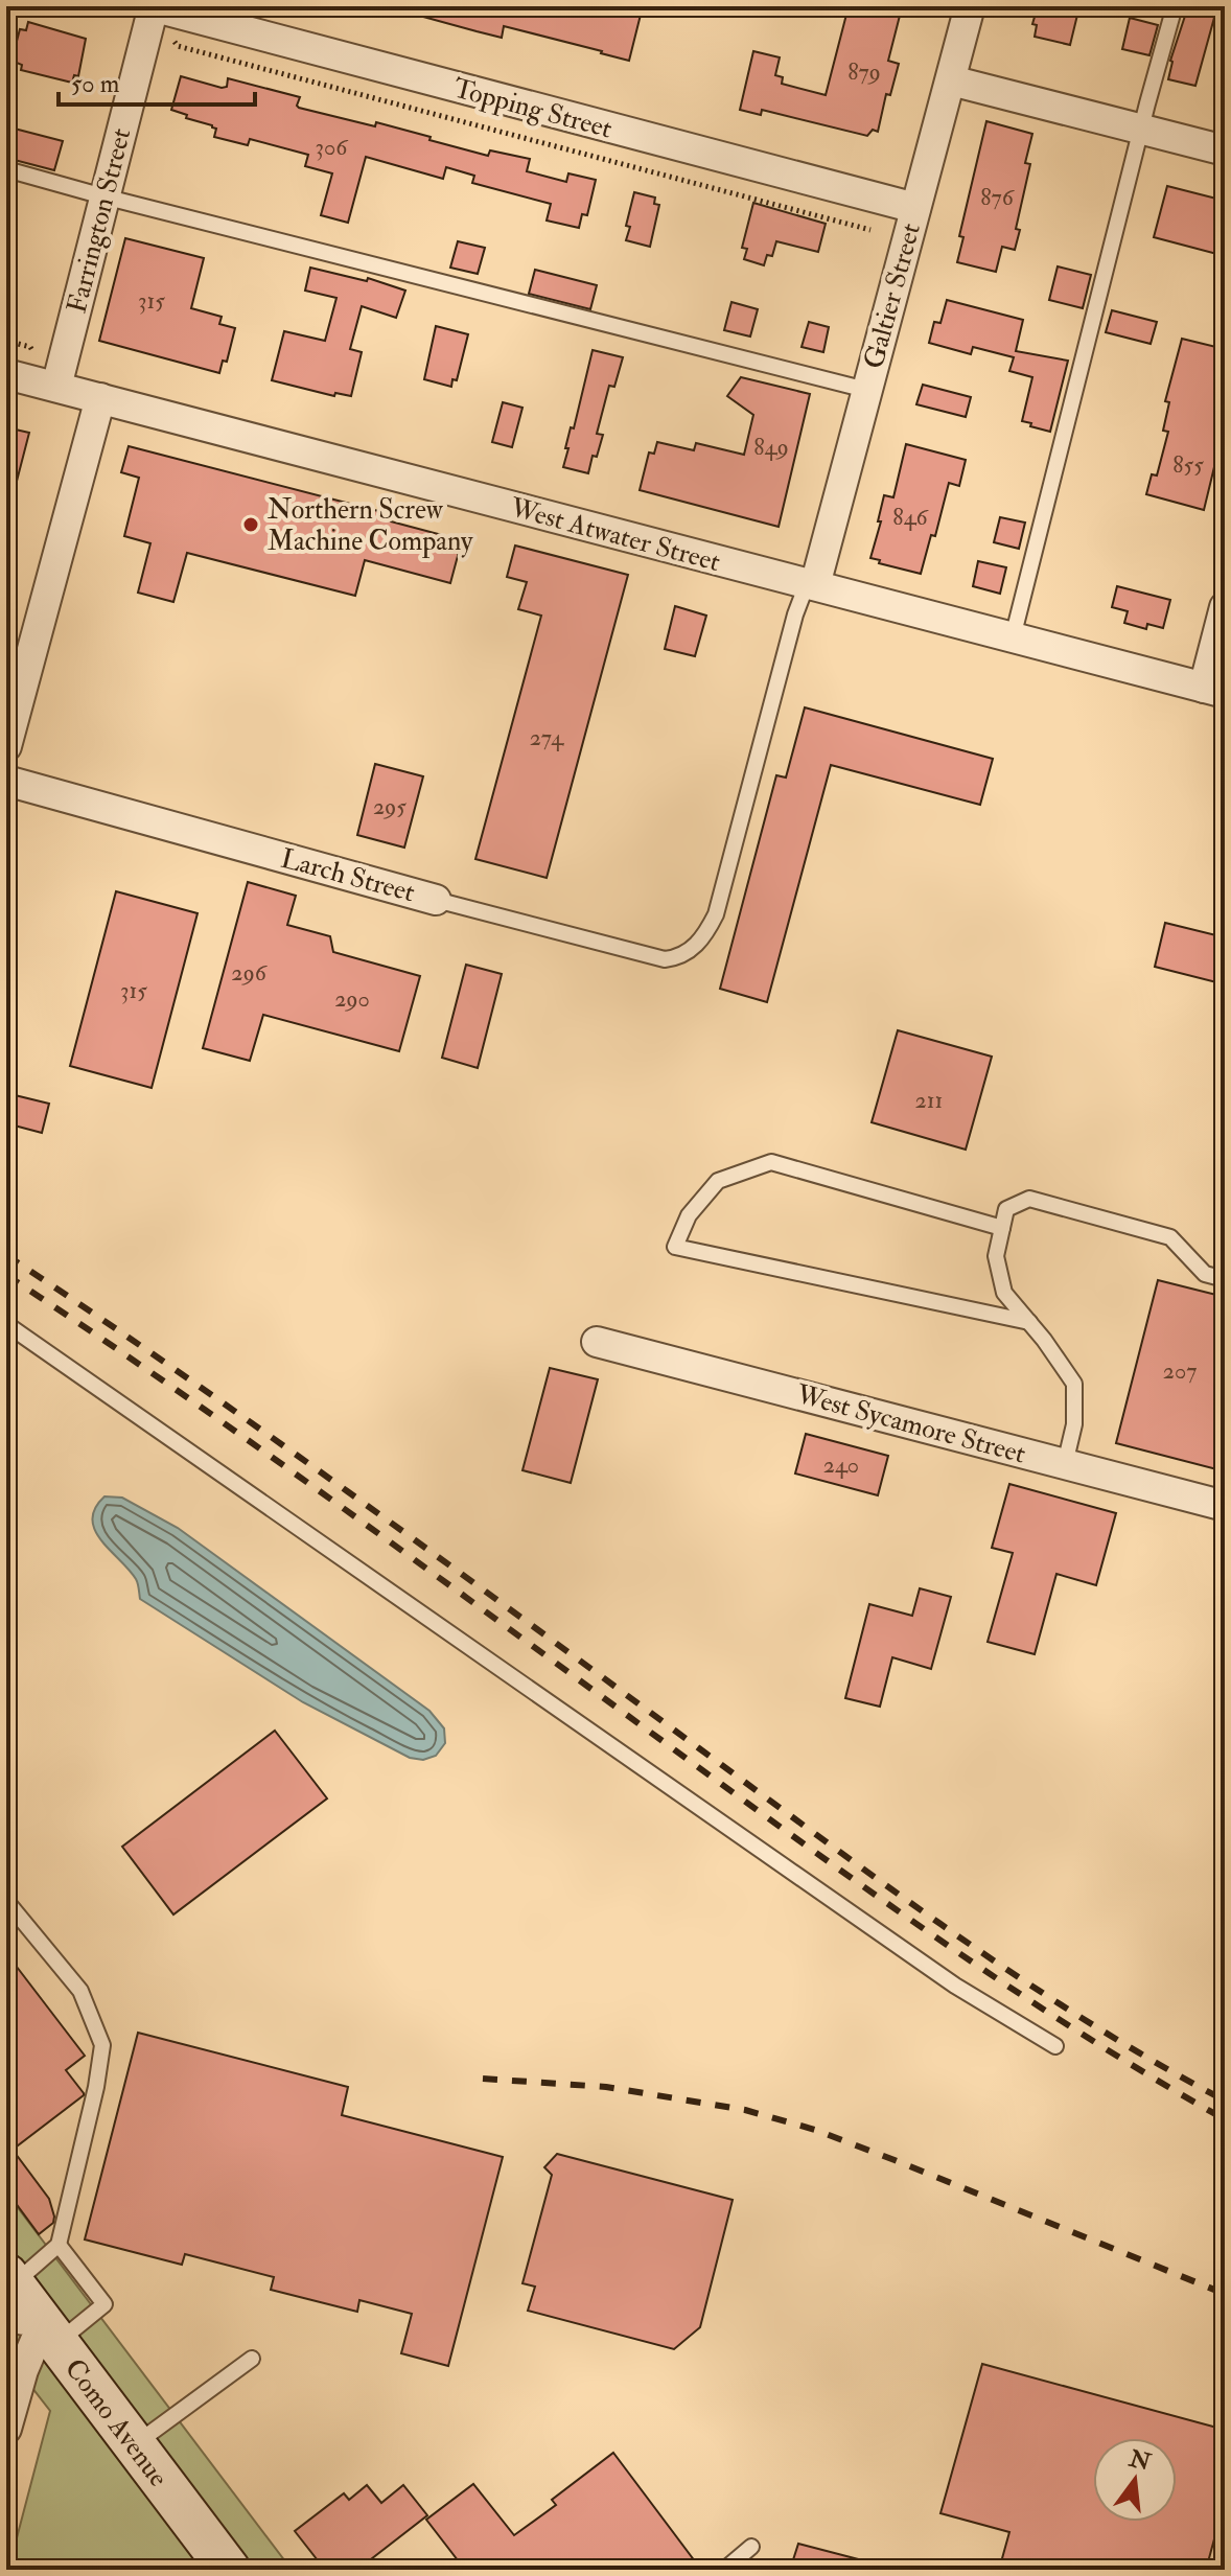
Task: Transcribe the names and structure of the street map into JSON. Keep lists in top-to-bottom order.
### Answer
{
  "streets": {
    "main road": ["Como Avenue"],
    "street": [
      "Topping Street",
      "Farrington Street",
      "Galtier Street",
      "West Atwater Street",
      "Larch Street",
      "West Sycamore Street"
    ]
  },
  "crossings": [
    ["Topping Street", "Farrington Street"],
    ["Topping Street", "Galtier Street"],
    ["Farrington Street", "West Atwater Street"],
    ["Galtier Street", "West Atwater Street"],
    ["Galtier Street", "Larch Street"]
  ],
  "places": ["Northern Screw Machine Company"],
  "house_numbers": [
    "879",
    "306",
    "876",
    "315",
    "849",
    "855",
    "846",
    "274",
    "295",
    "296",
    "315",
    "290",
    "211",
    "207",
    "240"
  ],
  "scale_bar": "50 m",
  "north": "top"
}
